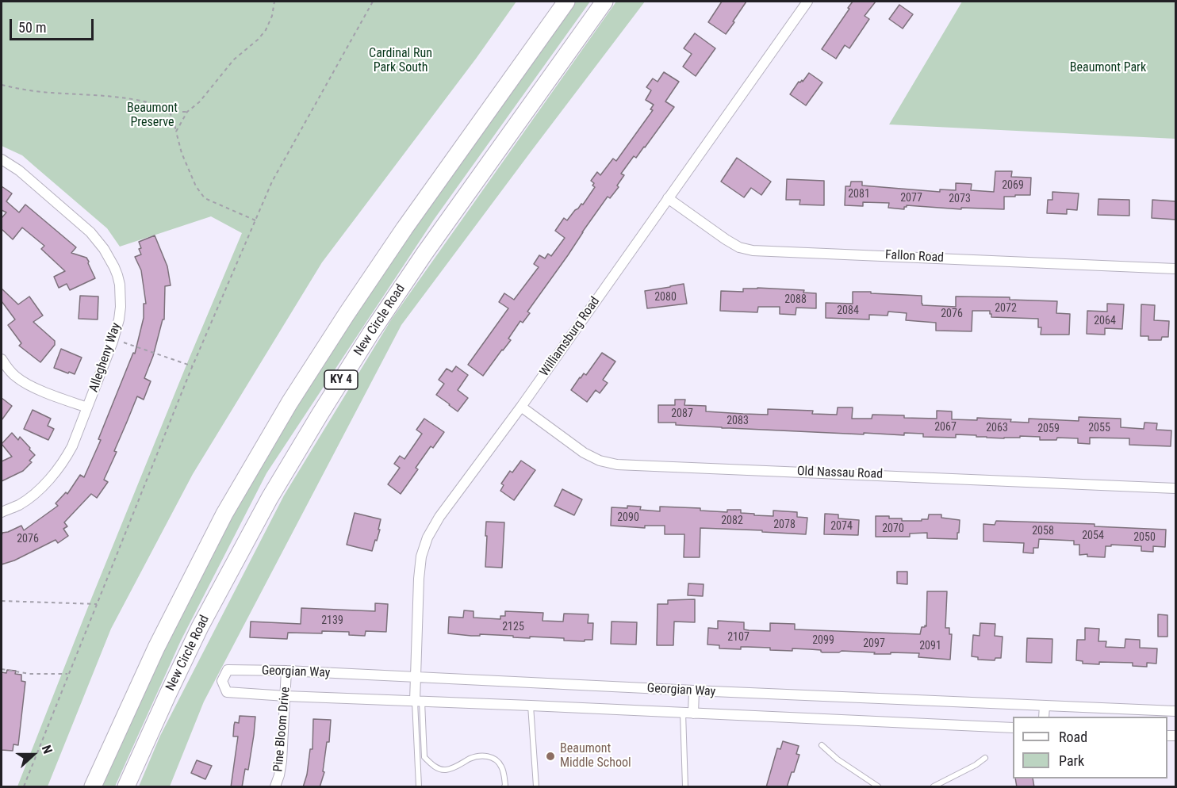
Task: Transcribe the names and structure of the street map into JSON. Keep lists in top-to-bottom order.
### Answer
{
  "streets": {
    "highway": ["New Circle Road", "KY 4"],
    "street": [
      "Fallon Road",
      "Williamsburg Road",
      "Allegheny Way",
      "Old Nassau Road",
      "Georgian Way",
      "Pine Bloom Drive"
    ]
  },
  "crossings": [
    ["Fallon Road", "Williamsburg Road"],
    ["Williamsburg Road", "Old Nassau Road"],
    ["Williamsburg Road", "Georgian Way"],
    ["Georgian Way", "Pine Bloom Drive"]
  ],
  "parks": ["Cardinal Run Park South", "Beaumont Park", "Beaumont Preserve"],
  "places": ["Beaumont Middle School"],
  "house_numbers": [
    "2069",
    "2081",
    "2077",
    "2073",
    "2080",
    "2088",
    "2072",
    "2084",
    "2076",
    "2064",
    "2087",
    "2083",
    "2067",
    "2063",
    "2055",
    "2059",
    "2090",
    "2082",
    "2078",
    "2074",
    "2070",
    "2058",
    "2054",
    "2050",
    "2076",
    "2139",
    "2125",
    "2107",
    "2099",
    "2097",
    "2091"
  ],
  "legend": ["Road", "Park"],
  "scale_bar": "50 m",
  "north": "right"
}
